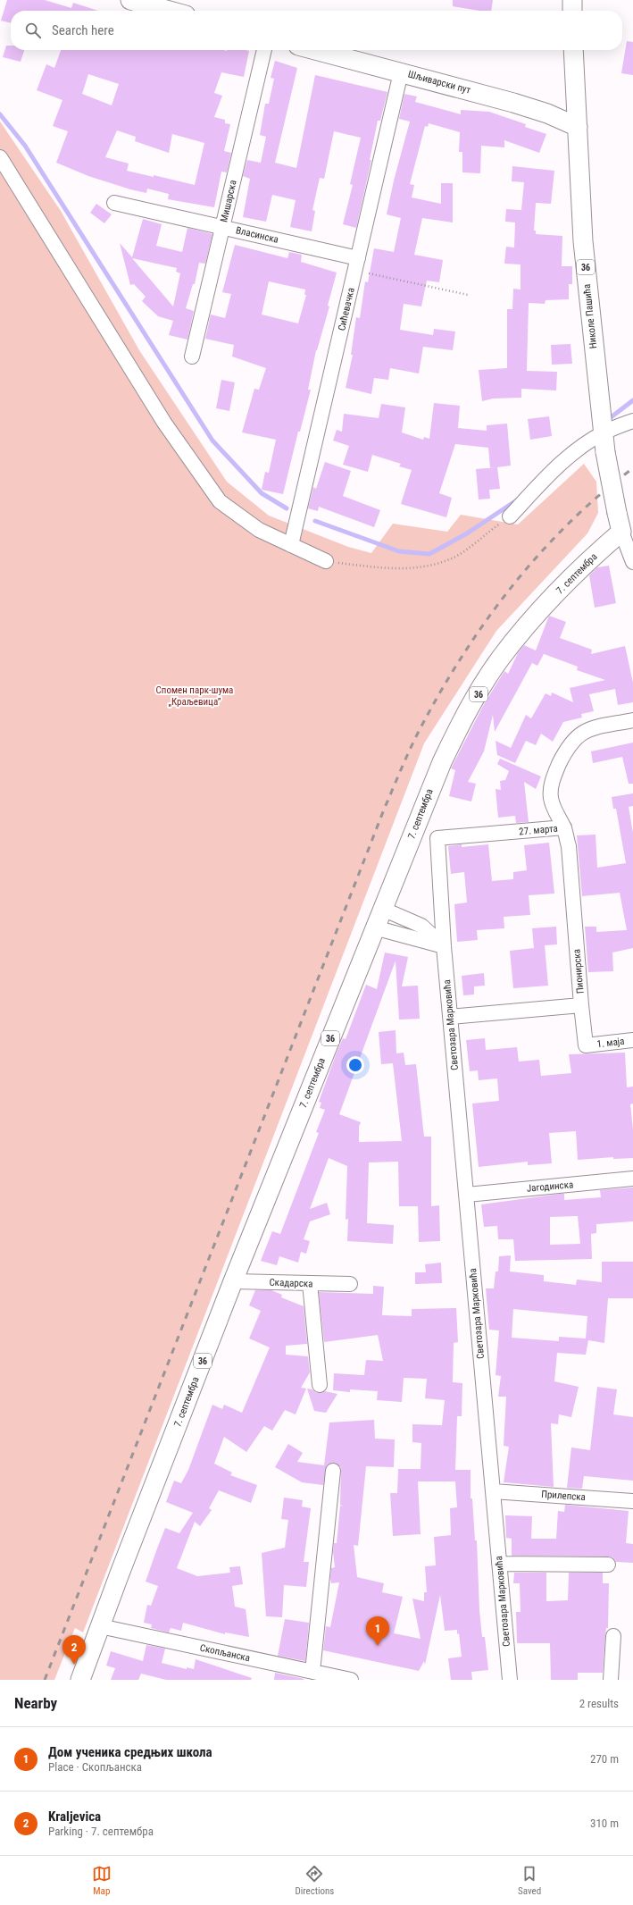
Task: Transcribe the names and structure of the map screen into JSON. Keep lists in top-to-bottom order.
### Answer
{
  "streets": {
    "main road": [
      "Шљиварски пут",
      "36",
      "Николе Пашића",
      "7. септембра"
    ],
    "street": [
      "Мишарска",
      "Власинска",
      "Сићевачка",
      "27. марта",
      "Пионирска",
      "Светозара Марковића",
      "1. маја",
      "Јагодинска",
      "Скадарска",
      "Прилепска",
      "Скопљанска"
    ]
  },
  "crossings": [
    ["Шљиварски пут", "Сићевачка"],
    ["Шљиварски пут", "Николе Пашића"],
    ["Мишарска", "Власинска"],
    ["Власинска", "Сићевачка"],
    ["Николе Пашића", "7. септембра"],
    ["7. септембра", "Скадарска"],
    ["7. септембра", "Скопљанска"],
    ["27. марта", "Пионирска"],
    ["27. марта", "Светозара Марковића"],
    ["Пионирска", "Светозара Марковића"],
    ["Пионирска", "1. маја"],
    ["Светозара Марковића", "Јагодинска"],
    ["Светозара Марковића", "Прилепска"]
  ],
  "parks": ["Спомен парк-шума „Краљевица”"],
  "page": {
    "search": "Search here",
    "pins": ["1", "2"],
    "heading": ["Nearby", "2 results"],
    "list": [
      {
        "mark": "1",
        "name": "Дом ученика средњих школа",
        "note": "Place · Скопљанска",
        "value": "270 m"
      },
      {
        "mark": "2",
        "name": "Kraljevica",
        "note": "Parking · 7. септембра",
        "value": "310 m"
      }
    ],
    "nav": ["Map", "Directions", "Saved"]
  }
}
